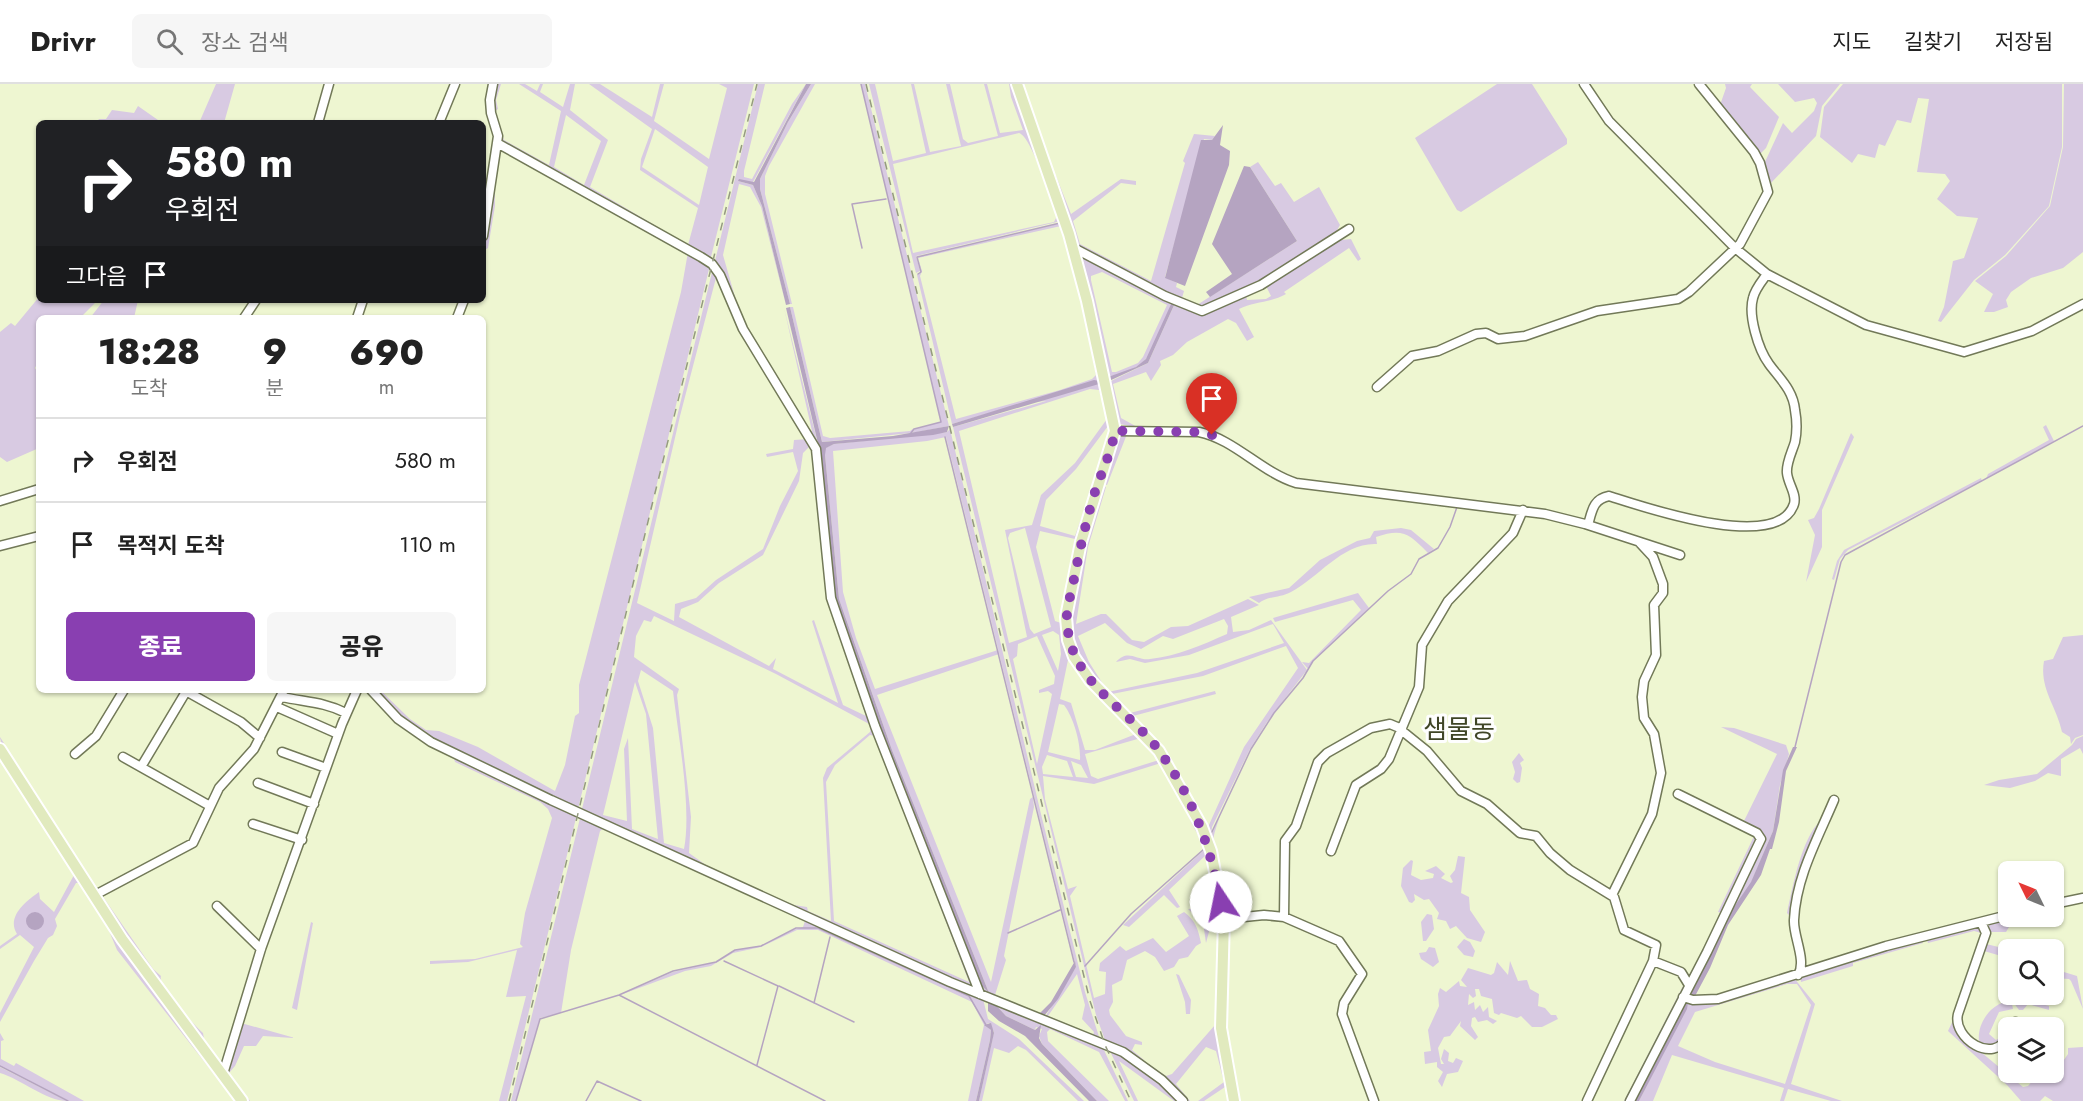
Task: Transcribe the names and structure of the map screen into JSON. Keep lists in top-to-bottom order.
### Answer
{
  "districts": ["샘물동"],
  "north": "top left",
  "page": {
    "header": "Drivr",
    "search": "장소 검색",
    "nav": ["지도", "길찾기", "저장됨"],
    "turn": ["580 m", "우회전"],
    "then": "그다음",
    "eta": [
      "18:28",
      "도착",
      "9",
      "분",
      "690",
      "m"
    ],
    "list": [
      {
        "name": "우회전",
        "value": "580 m"
      },
      {
        "name": "목적지 도착",
        "value": "110 m"
      }
    ],
    "buttons": ["종료", "공유"]
  }
}
